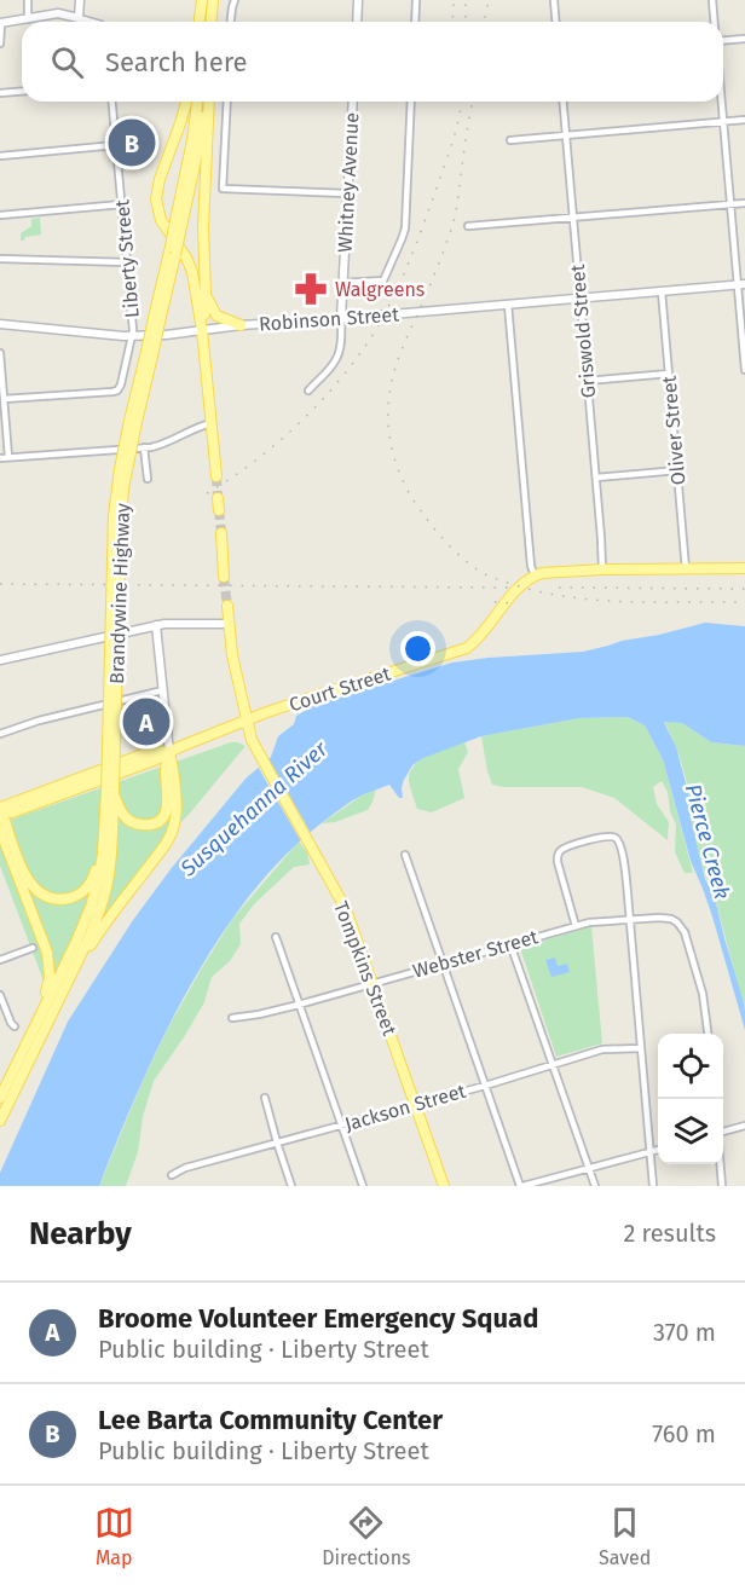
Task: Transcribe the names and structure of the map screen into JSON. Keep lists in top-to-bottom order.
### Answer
{
  "streets": {
    "main road": ["Brandywine Highway", "Court Street", "Tompkins Street"],
    "street": [
      "Whitney Avenue",
      "Liberty Street",
      "Robinson Street",
      "Griswold Street",
      "Oliver Street",
      "Webster Street",
      "Jackson Street"
    ]
  },
  "crossings": [
    ["Whitney Avenue", "Robinson Street"],
    ["Liberty Street", "Robinson Street"],
    ["Robinson Street", "Griswold Street"],
    ["Robinson Street", "Oliver Street"],
    ["Court Street", "Tompkins Street"],
    ["Webster Street", "Tompkins Street"],
    ["Tompkins Street", "Jackson Street"]
  ],
  "water": ["Susquehanna River", "Pierce Creek"],
  "places": {
    "pharmacy": ["Walgreens"]
  },
  "page": {
    "search": "Search here",
    "pins": ["B", "A"],
    "heading": ["Nearby", "2 results"],
    "list": [
      {
        "mark": "A",
        "name": "Broome Volunteer Emergency Squad",
        "note": "Public building · Liberty Street",
        "value": "370 m"
      },
      {
        "mark": "B",
        "name": "Lee Barta Community Center",
        "note": "Public building · Liberty Street",
        "value": "760 m"
      }
    ],
    "nav": ["Map", "Directions", "Saved"]
  }
}
